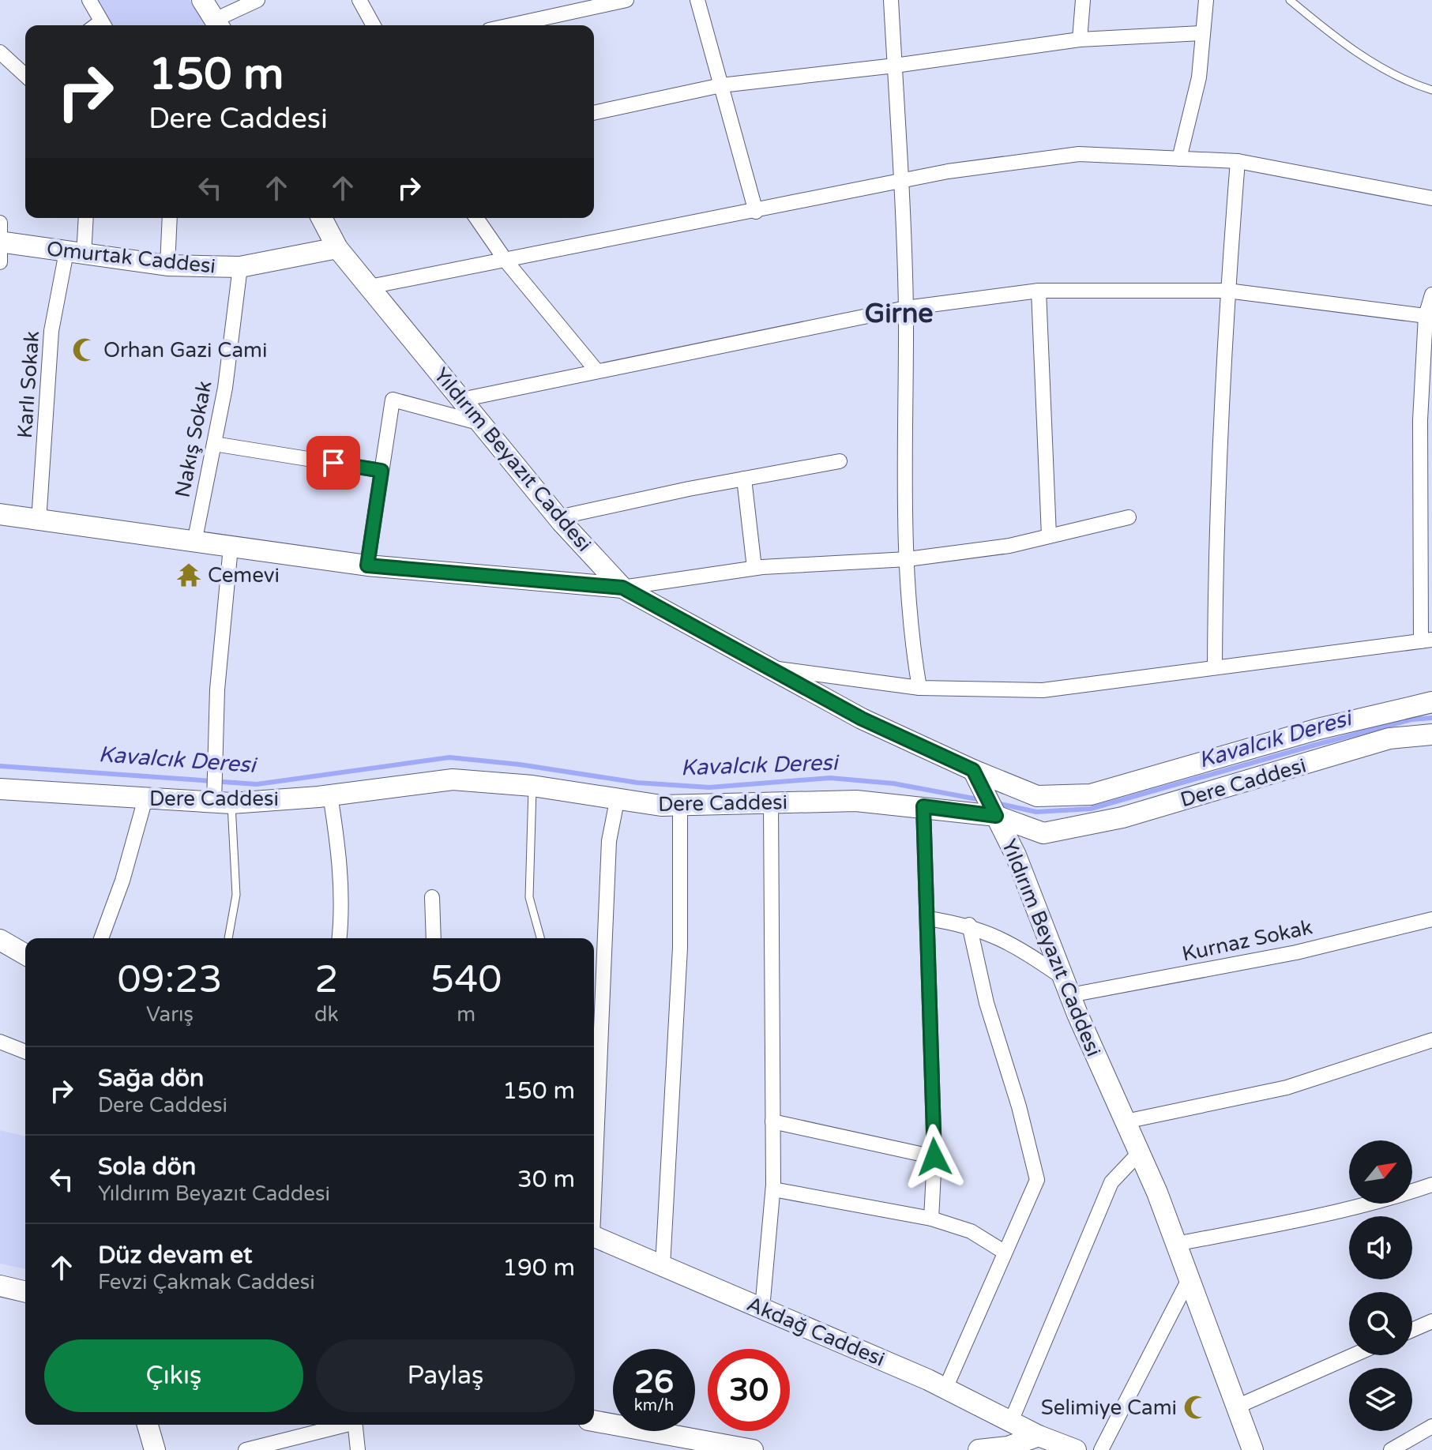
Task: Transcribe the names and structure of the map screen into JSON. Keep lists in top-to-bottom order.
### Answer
{
  "streets": {
    "street": [
      "Omurtak Caddesi",
      "Karlı Sokak",
      "Nakış Sokak",
      "Yıldırım Beyazıt Caddesi",
      "Dere Caddesi",
      "Kurnaz Sokak",
      "Akdağ Caddesi"
    ]
  },
  "crossings": [
    ["Omurtak Caddesi", "Karlı Sokak"],
    ["Omurtak Caddesi", "Nakış Sokak"],
    ["Omurtak Caddesi", "Yıldırım Beyazıt Caddesi"],
    ["Yıldırım Beyazıt Caddesi", "Dere Caddesi"],
    ["Yıldırım Beyazıt Caddesi", "Kurnaz Sokak"]
  ],
  "districts": ["Girne"],
  "water": ["Kavalcık Deresi"],
  "places": {
    "mosque": ["Orhan Gazi Cami", "Selimiye Cami"],
    "temple": ["Cemevi"]
  },
  "north": "top right",
  "page": {
    "turn": ["150 m", "Dere Caddesi"],
    "eta": [
      "09:23",
      "Varış",
      "2",
      "dk",
      "540",
      "m"
    ],
    "list": [
      {
        "name": "Sağa dön",
        "note": "Dere Caddesi",
        "value": "150 m"
      },
      {
        "name": "Sola dön",
        "note": "Yıldırım Beyazıt Caddesi",
        "value": "30 m"
      },
      {
        "name": "Düz devam et",
        "note": "Fevzi Çakmak Caddesi",
        "value": "190 m"
      }
    ],
    "buttons": ["Çıkış", "Paylaş"],
    "speed": "26 km/h",
    "limit": "30"
  }
}
